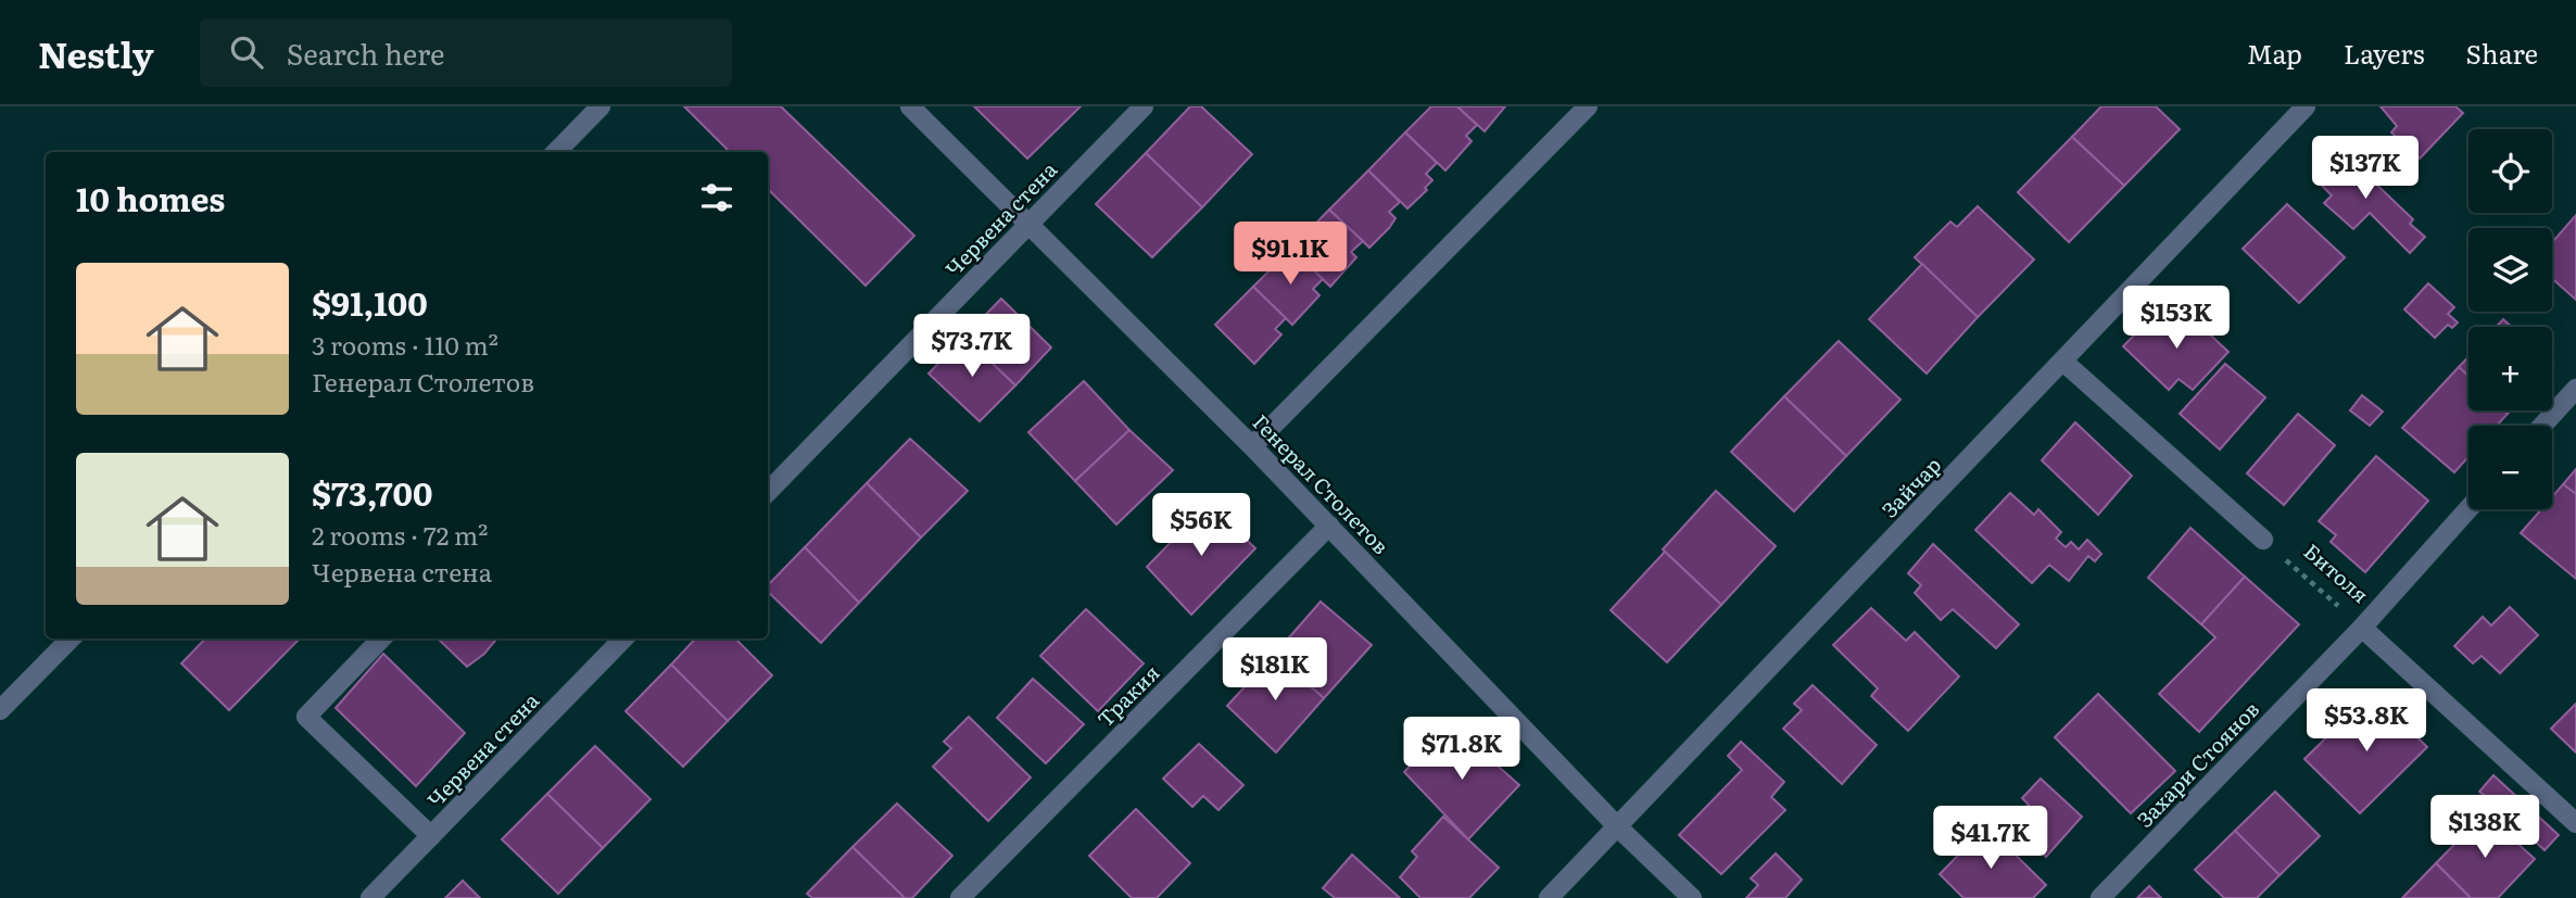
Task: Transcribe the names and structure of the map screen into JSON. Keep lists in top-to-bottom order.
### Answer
{
  "streets": {
    "street": [
      "Червена стена",
      "Генерал Столетов",
      "Зайчар",
      "Битоля",
      "Тракия",
      "Захари Стоянов"
    ]
  },
  "crossings": [
    ["Червена стена", "Генерал Столетов"],
    ["Генерал Столетов", "Зайчар"],
    ["Генерал Столетов", "Тракия"],
    ["Битоля", "Захари Стоянов"]
  ],
  "page": {
    "header": "Nestly",
    "search": "Search here",
    "nav": ["Map", "Layers", "Share"],
    "map_buttons": ["+", "−"],
    "price": [
      "$137K",
      "$91.1K",
      "$153K",
      "$73.7K",
      "$56K",
      "$181K",
      "$53.8K",
      "$71.8K",
      "$138K",
      "$41.7K"
    ],
    "heading": "10 homes",
    "list": [
      {
        "name": "$91,100",
        "note": "3 rooms · 110 m² · Генерал Столетов"
      },
      {
        "name": "$73,700",
        "note": "2 rooms · 72 m² · Червена стена"
      }
    ]
  }
}
